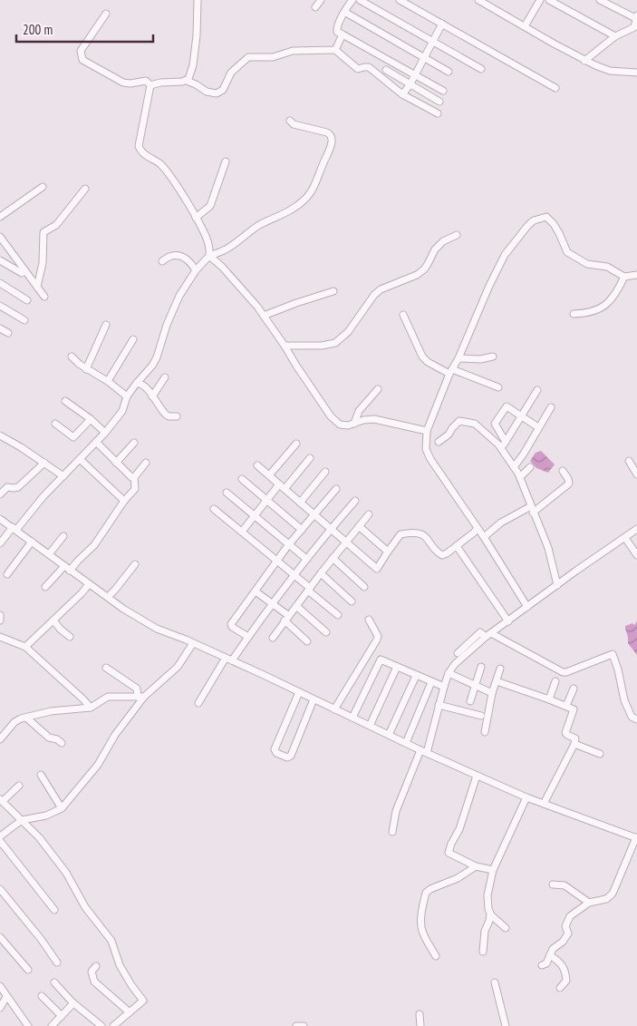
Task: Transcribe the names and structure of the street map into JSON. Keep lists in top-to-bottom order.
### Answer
{
  "scale_bar": "200 m"
}
